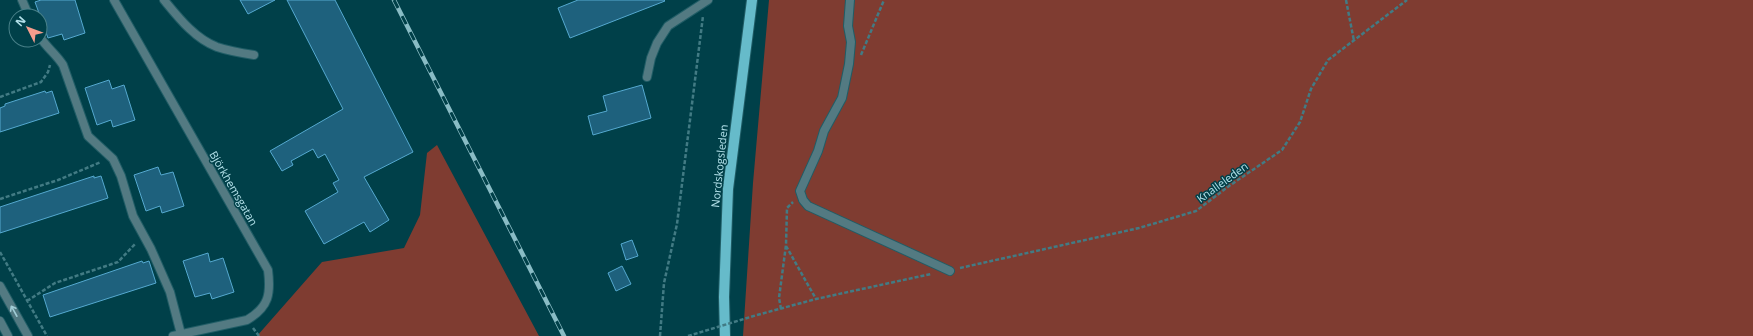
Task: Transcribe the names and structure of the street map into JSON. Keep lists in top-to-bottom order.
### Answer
{
  "streets": {
    "main road": ["Nordskogsleden"],
    "street": ["Björkhemsgatan"],
    "path": ["Knalleleden"]
  },
  "north": "top left"
}
